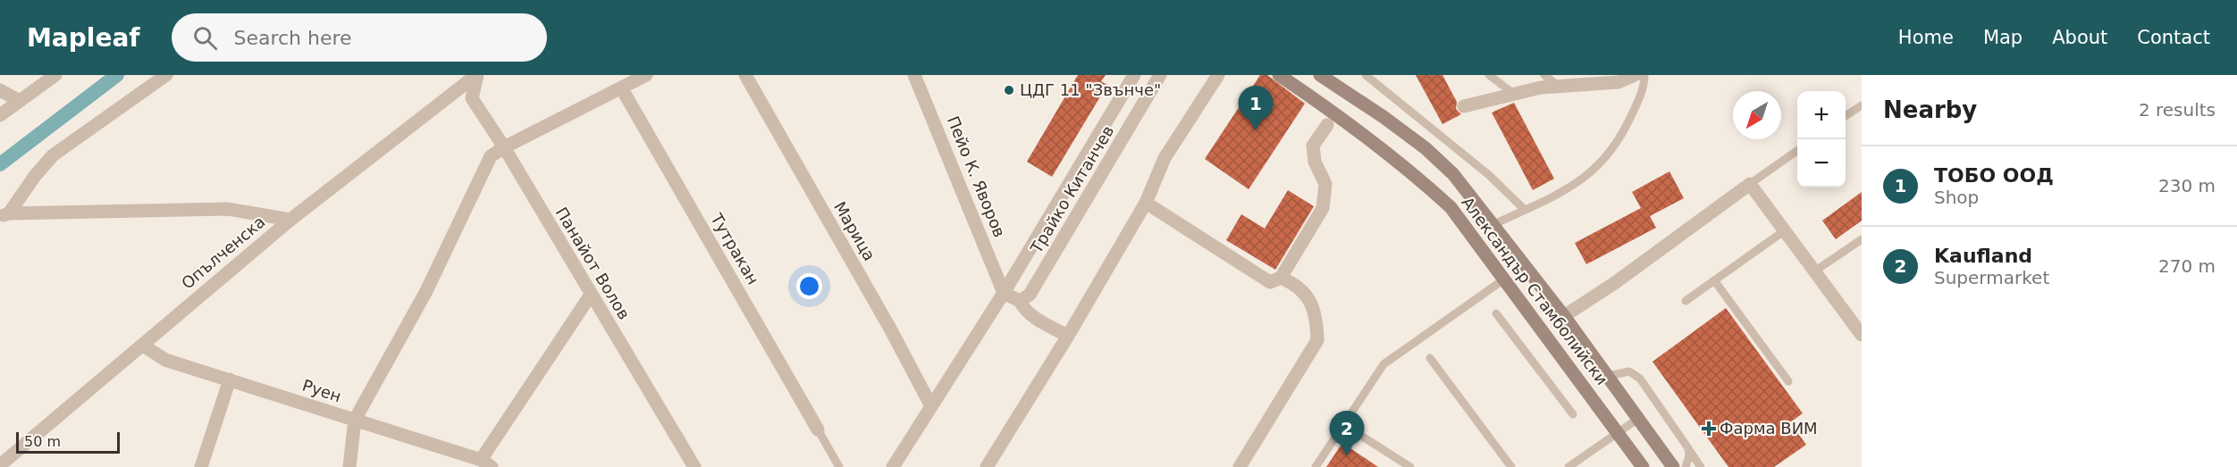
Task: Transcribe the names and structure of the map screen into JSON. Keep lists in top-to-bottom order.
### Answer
{
  "streets": {
    "main road": ["Александър Стамболийски"],
    "street": [
      "Пейо К. Яворов",
      "Трайко Китанчев",
      "Марица",
      "Тутракан",
      "Опълченска",
      "Панайот Волов",
      "Руен"
    ]
  },
  "crossings": [
    ["Пейо К. Яворов", "Трайко Китанчев"],
    ["Трайко Китанчев", "Марица"],
    ["Опълченска", "Панайот Волов"],
    ["Опълченска", "Руен"]
  ],
  "places": {
    "other": ["ЦДГ 11 \"Звънче\""],
    "health": ["Фарма ВИМ"]
  },
  "scale_bar": "50 m",
  "north": "bottom left",
  "page": {
    "header": "Mapleaf",
    "search": "Search here",
    "nav": [
      "Home",
      "Map",
      "About",
      "Contact"
    ],
    "heading": ["Nearby", "2 results"],
    "pins": ["1", "2"],
    "map_buttons": ["+", "−"],
    "list": [
      {
        "mark": "1",
        "name": "ТОБО ООД",
        "note": "Shop",
        "value": "230 m"
      },
      {
        "mark": "2",
        "name": "Kaufland",
        "note": "Supermarket",
        "value": "270 m"
      }
    ],
    "scale": "50 m"
  }
}
